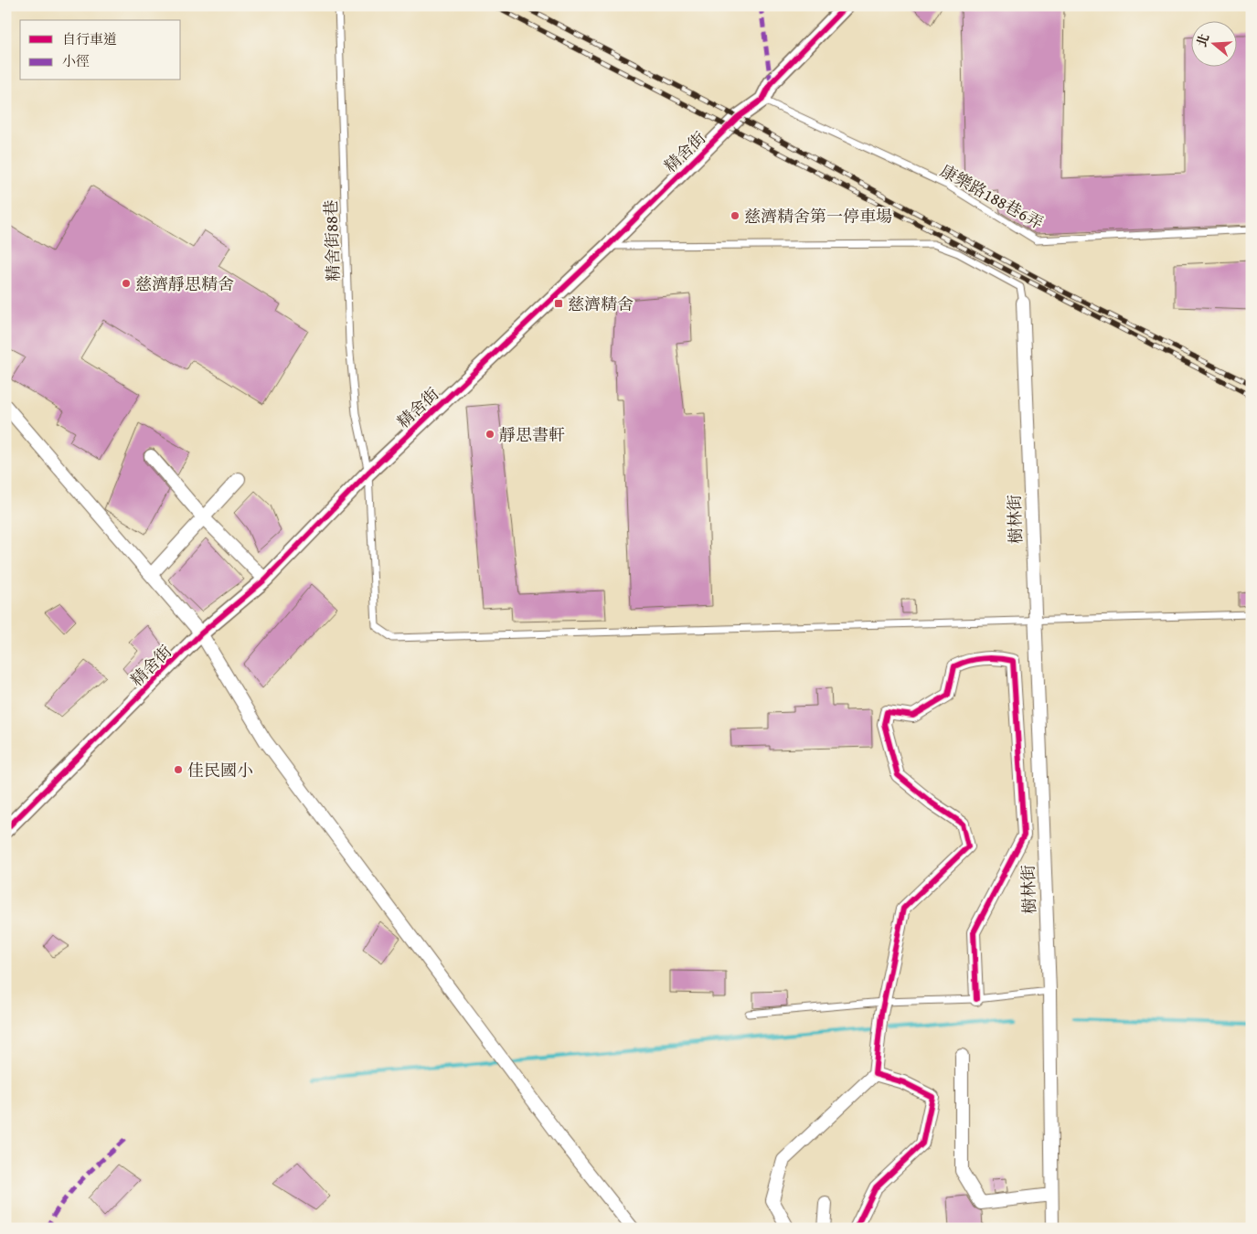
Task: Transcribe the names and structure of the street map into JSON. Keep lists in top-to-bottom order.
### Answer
{
  "streets": {
    "street": ["精舍街", "樹林街"],
    "lane": ["康樂路188巷6弄", "精舍街88巷"]
  },
  "crossings": [
    ["精舍街", "康樂路188巷6弄"],
    ["精舍街", "精舍街88巷"],
    ["精舍街88巷", "樹林街"]
  ],
  "places": {
    "other": [
      "慈濟精舍第一停車場",
      "慈濟靜思精舍",
      "靜思書軒",
      "佳民國小"
    ],
    "transit": ["慈濟精舍"]
  },
  "legend": ["自行車道", "小徑"],
  "north": "left"
}
